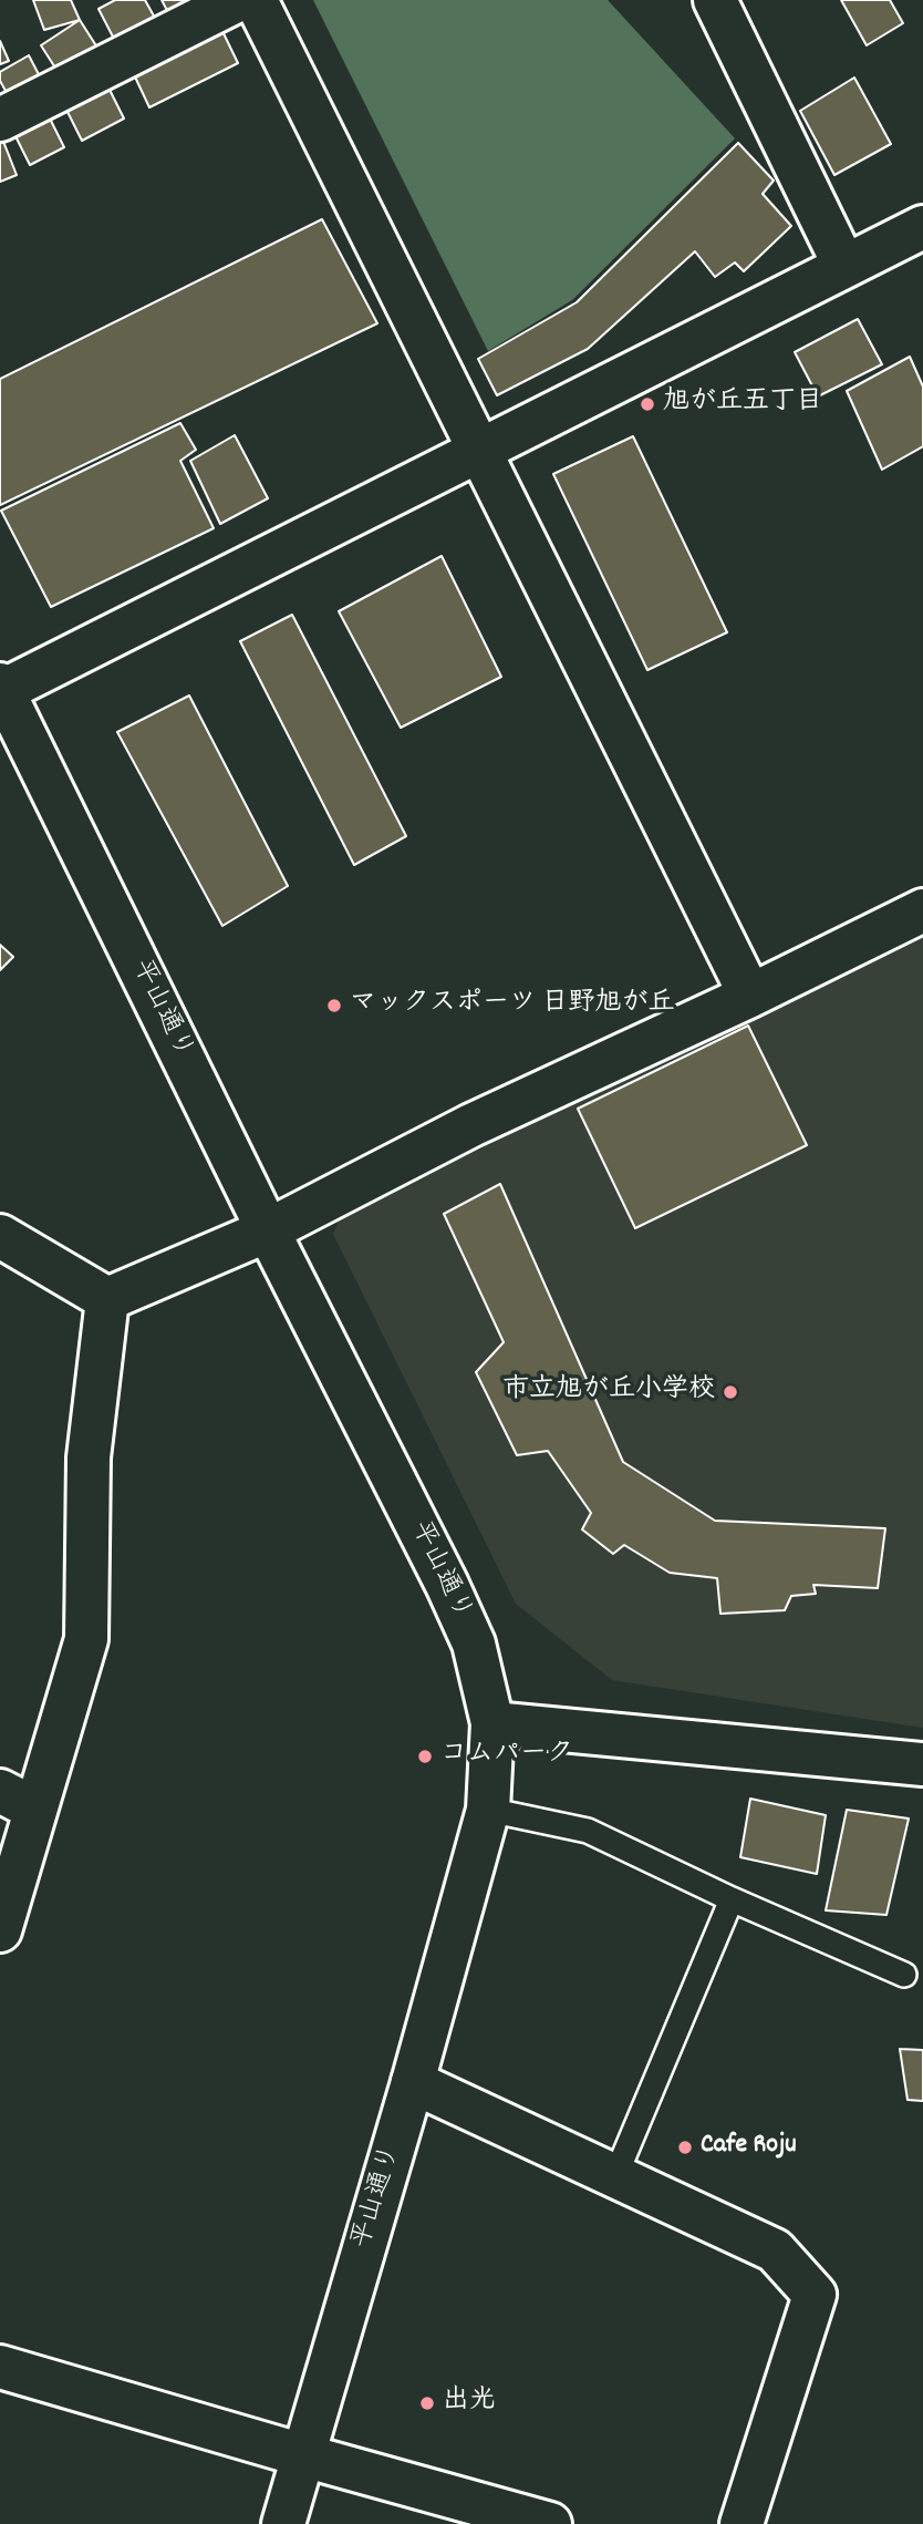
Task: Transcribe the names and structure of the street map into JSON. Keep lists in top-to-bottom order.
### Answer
{
  "streets": {
    "street": ["平山通り"]
  },
  "places": [
    "旭が丘五丁目",
    "マックスポーツ 日野旭が丘",
    "市立旭が丘小学校",
    "コムパーク",
    "Cafe Roju",
    "出光"
  ]
}
